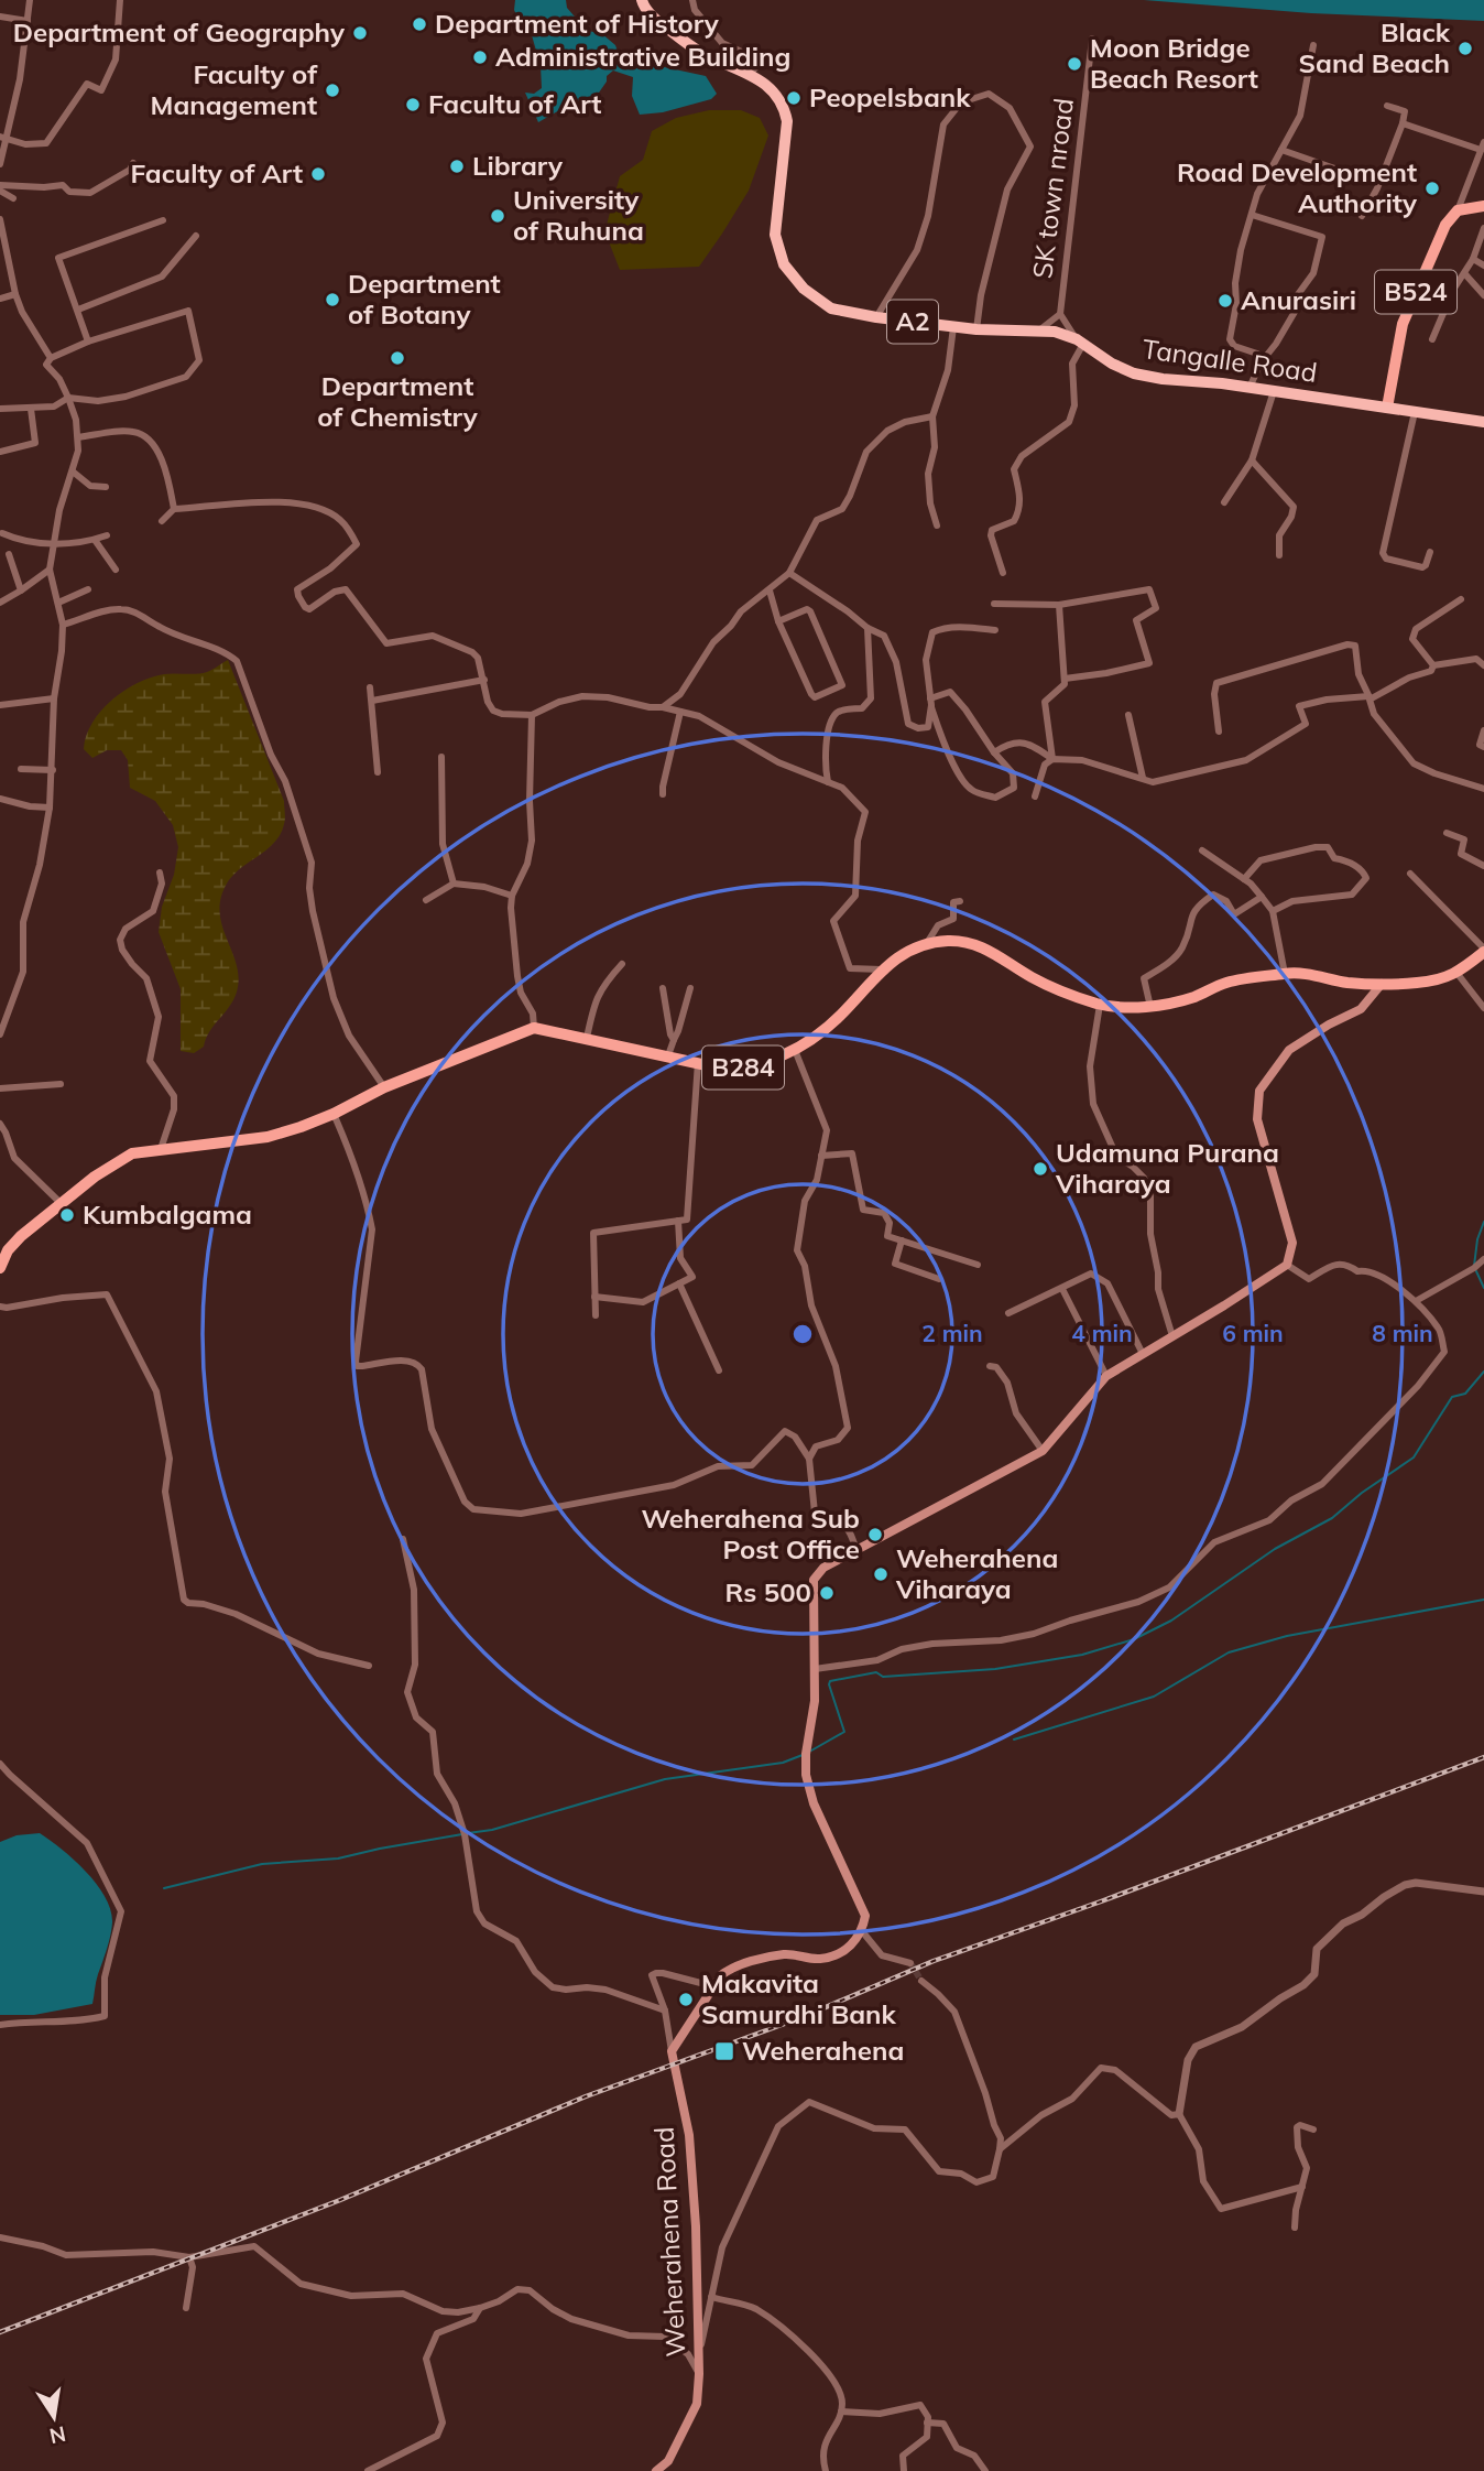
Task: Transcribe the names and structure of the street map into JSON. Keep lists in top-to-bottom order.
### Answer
{
  "streets": {
    "highway": ["A2", "Tangalle Road"],
    "main road": ["B524", "B284", "Weherahena Road"],
    "street": ["SK town nroad"]
  },
  "crossings": [
    ["SK town nroad", "Tangalle Road"],
    ["B524", "Tangalle Road"]
  ],
  "places": {
    "other": [
      "Department of History",
      "Department of Geography",
      "Black Sand Beach",
      "Administrative Building",
      "Moon Bridge Beach Resort",
      "Faculty of Management",
      "Peopelsbank",
      "Facultu of Art",
      "Library",
      "Faculty of Art",
      "Road Development Authority",
      "University of Ruhuna",
      "Department of Botany",
      "Anurasiri",
      "Department of Chemistry",
      "Udamuna Purana Viharaya",
      "Kumbalgama",
      "Weherahena Sub Post Office",
      "Weherahena Viharaya",
      "Rs 500",
      "Makavita Samurdhi Bank"
    ],
    "transit": ["Weherahena"]
  },
  "north": "bottom",
  "rings": [
    "2 min",
    "4 min",
    "6 min",
    "8 min"
  ]
}
